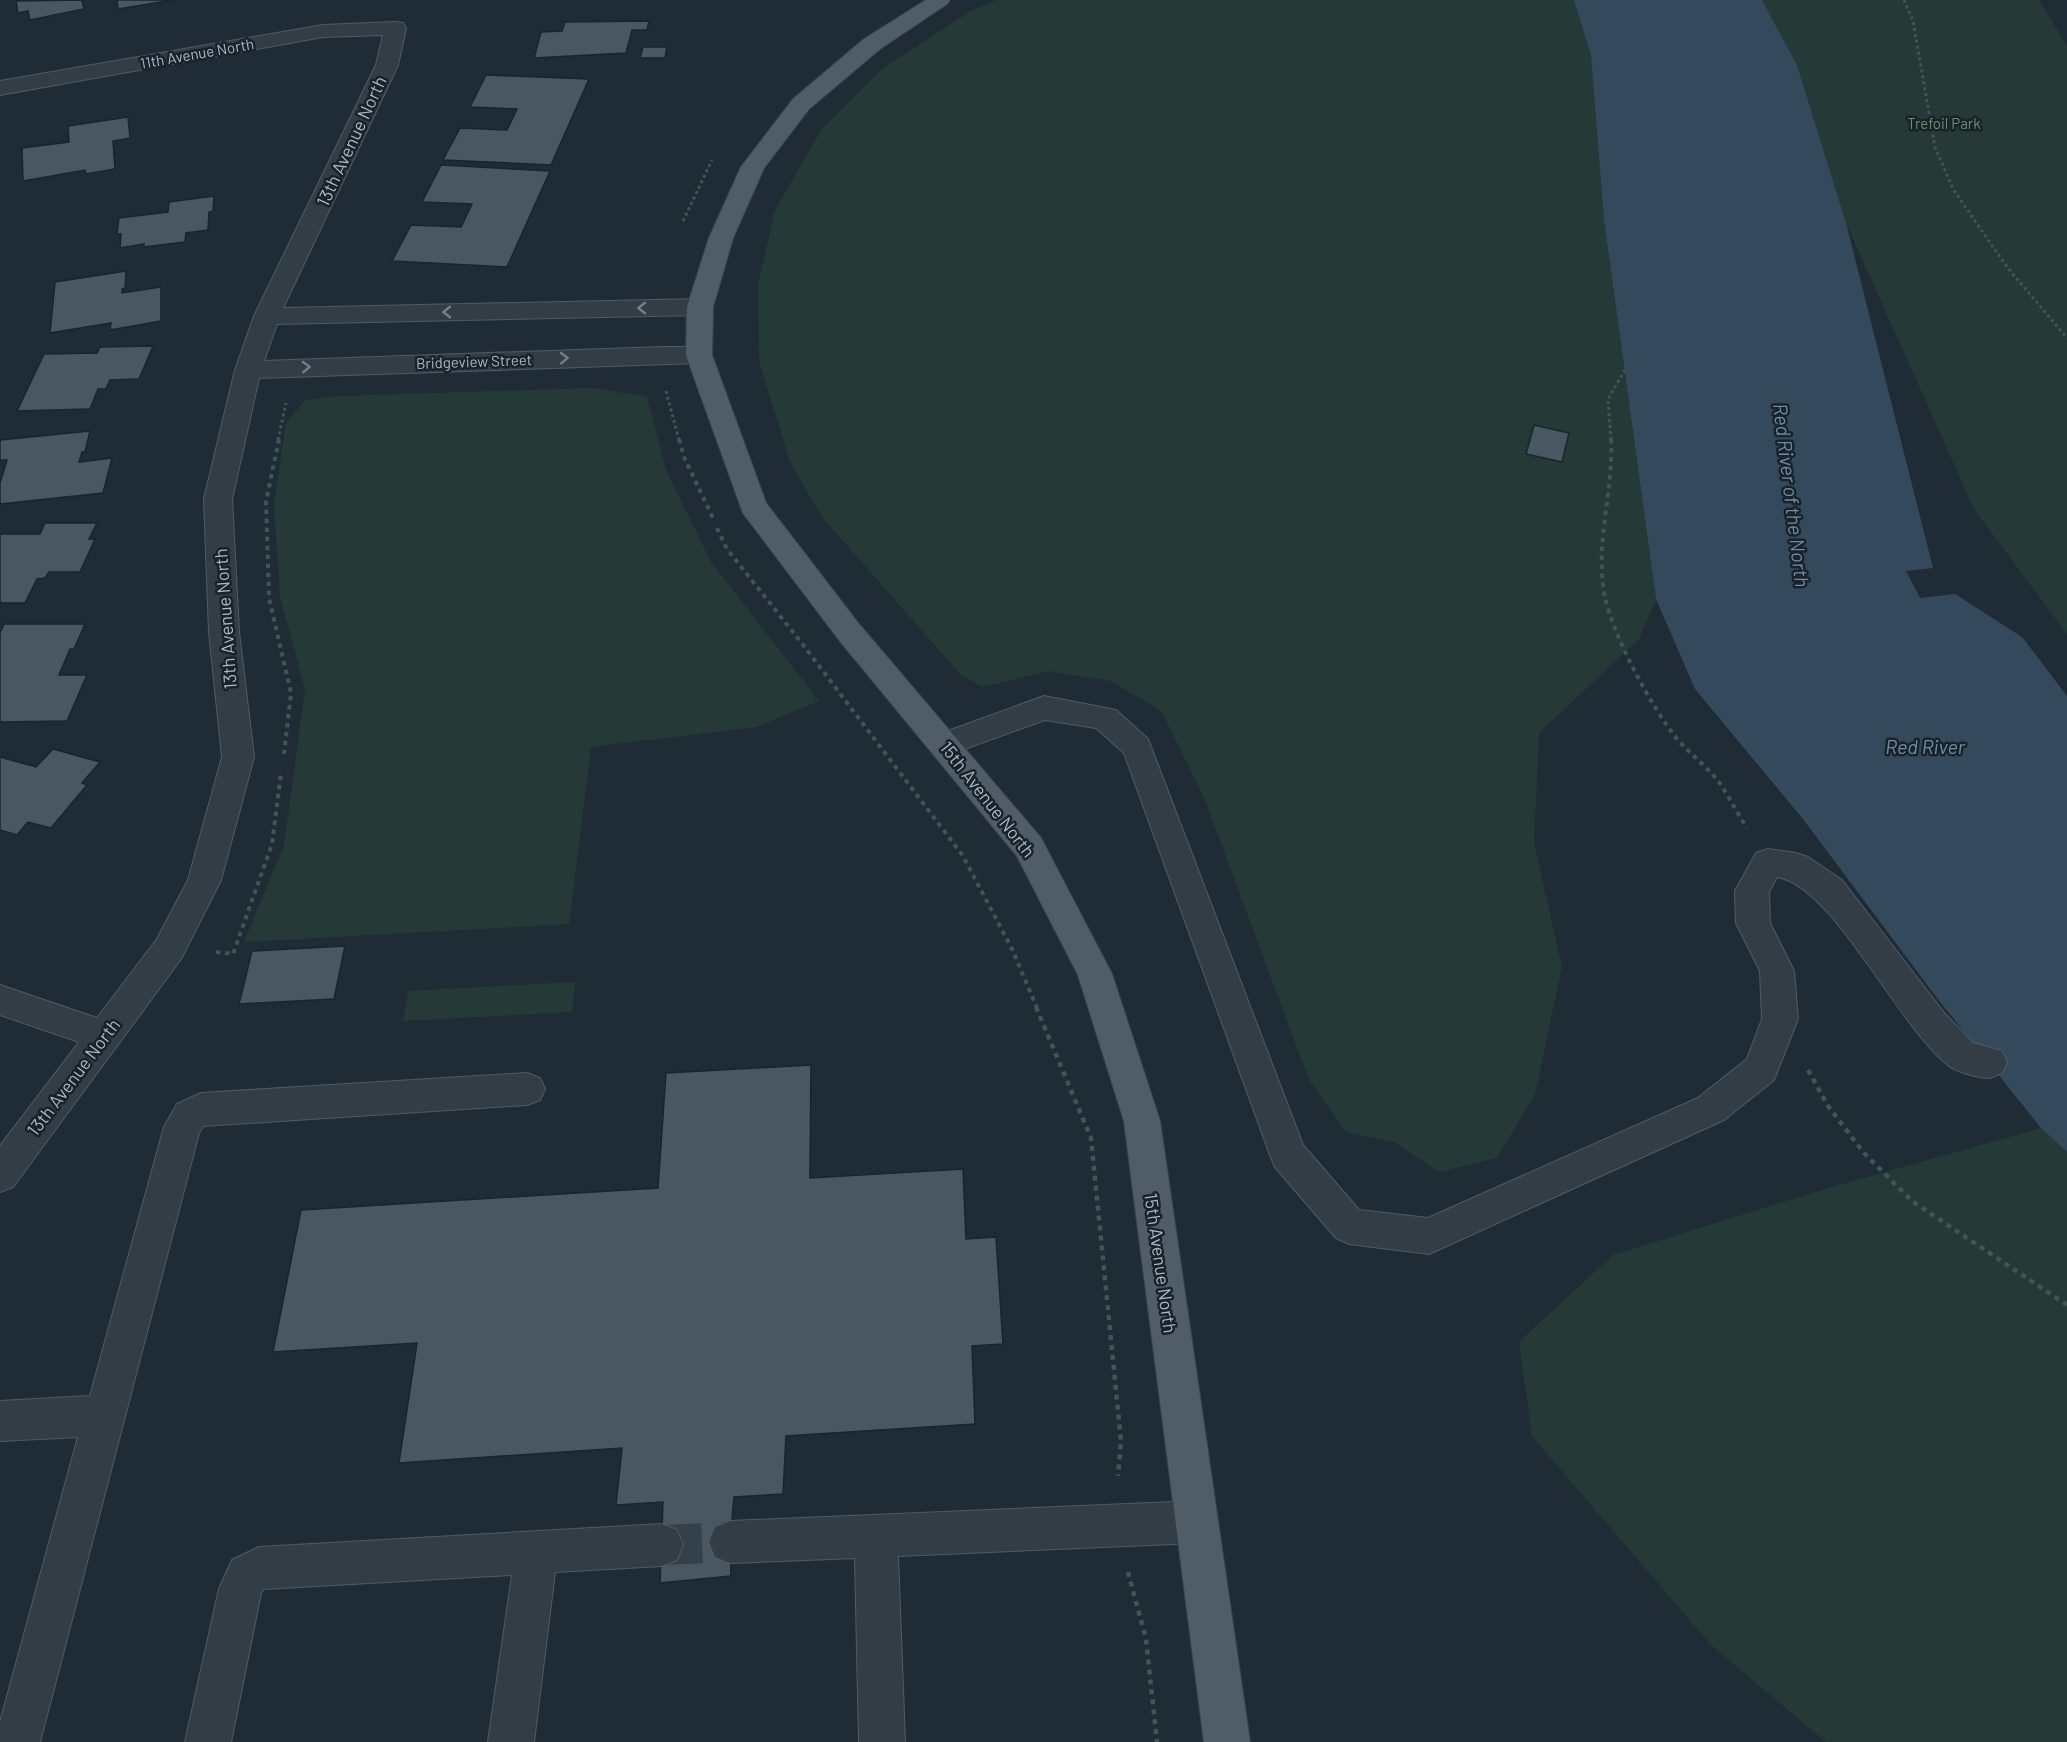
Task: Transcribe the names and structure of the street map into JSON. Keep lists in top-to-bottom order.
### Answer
{
  "streets": {
    "main road": ["15th Avenue North"],
    "street": ["11th Avenue North", "13th Avenue North", "Bridgeview Street"]
  },
  "crossings": [
    ["11th Avenue North", "13th Avenue North"],
    ["13th Avenue North", "Bridgeview Street"],
    ["Bridgeview Street", "15th Avenue North"]
  ],
  "water": ["Red River of the North", "Red River"],
  "parks": ["Trefoil Park"]
}
